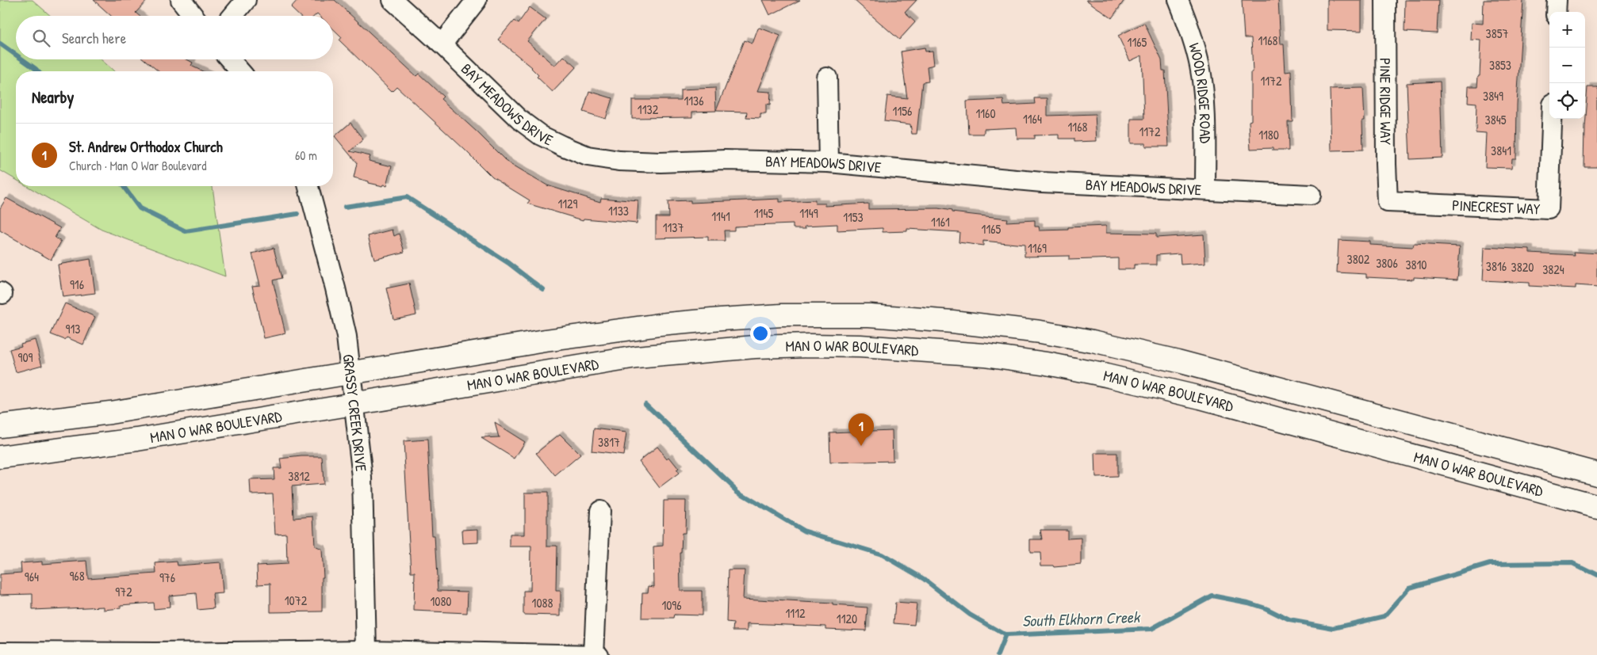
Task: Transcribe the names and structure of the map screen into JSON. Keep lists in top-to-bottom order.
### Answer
{
  "streets": {
    "main road": ["MAN O WAR BOULEVARD"],
    "street": [
      "WOOD RIDGE ROAD",
      "PINE RIDGE WAY",
      "BAY MEADOWS DRIVE",
      "PINECREST WAY",
      "GRASSY CREEK DRIVE"
    ]
  },
  "crossings": [
    ["WOOD RIDGE ROAD", "BAY MEADOWS DRIVE"],
    ["PINE RIDGE WAY", "PINECREST WAY"],
    ["MAN O WAR BOULEVARD", "GRASSY CREEK DRIVE"]
  ],
  "water": ["South Elkhorn Creek"],
  "house_numbers": [
    "3857",
    "1168",
    "1165",
    "3853",
    "1172",
    "3849",
    "1136",
    "1132",
    "1156",
    "1160",
    "1164",
    "3845",
    "1168",
    "1172",
    "1180",
    "3841",
    "1129",
    "1133",
    "1145",
    "1149",
    "1141",
    "1153",
    "1161",
    "1137",
    "1165",
    "1169",
    "3802",
    "3806",
    "3810",
    "3816",
    "3820",
    "3824",
    "916",
    "913",
    "909",
    "3817",
    "3812",
    "968",
    "964",
    "976",
    "972",
    "1072",
    "1080",
    "1088",
    "1096",
    "1112",
    "1120"
  ],
  "page": {
    "map_buttons": ["+", "−"],
    "search": "Search here",
    "heading": "Nearby",
    "list": [
      {
        "mark": "1",
        "name": "St. Andrew Orthodox Church",
        "note": "Church · Man O War Boulevard",
        "value": "60 m"
      }
    ],
    "pins": "1"
  }
}
